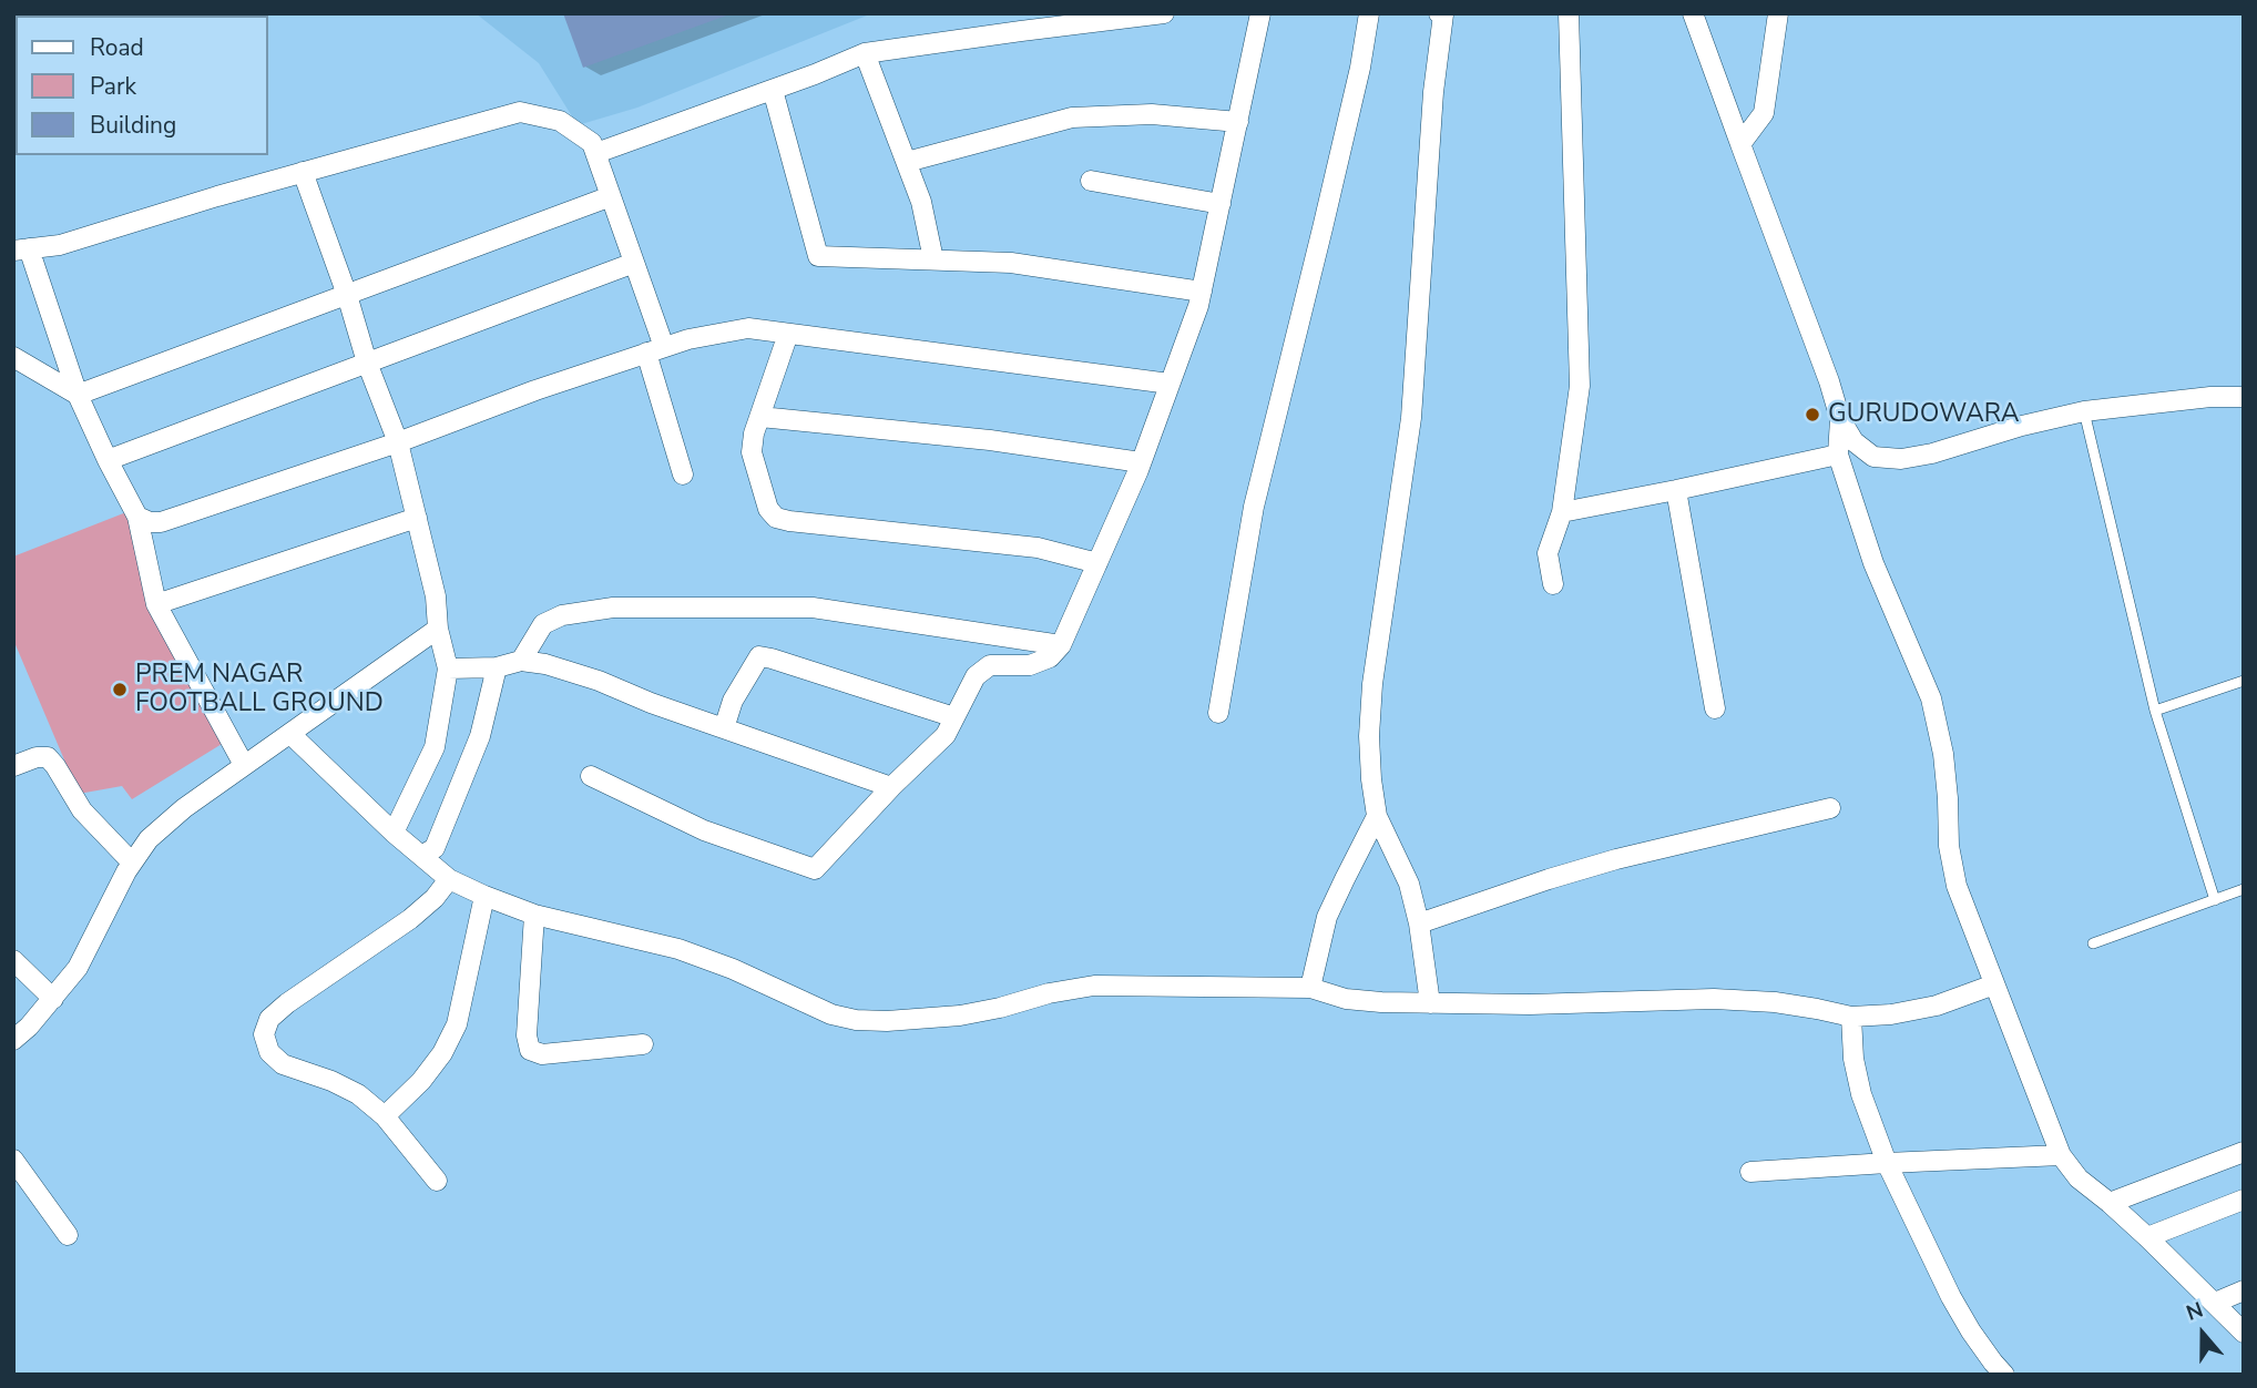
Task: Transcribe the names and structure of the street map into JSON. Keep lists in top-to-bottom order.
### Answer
{
  "places": ["GURUDOWARA", "PREM NAGAR FOOTBALL GROUND"],
  "legend": ["Road", "Park", "Building"],
  "north": "top"
}
